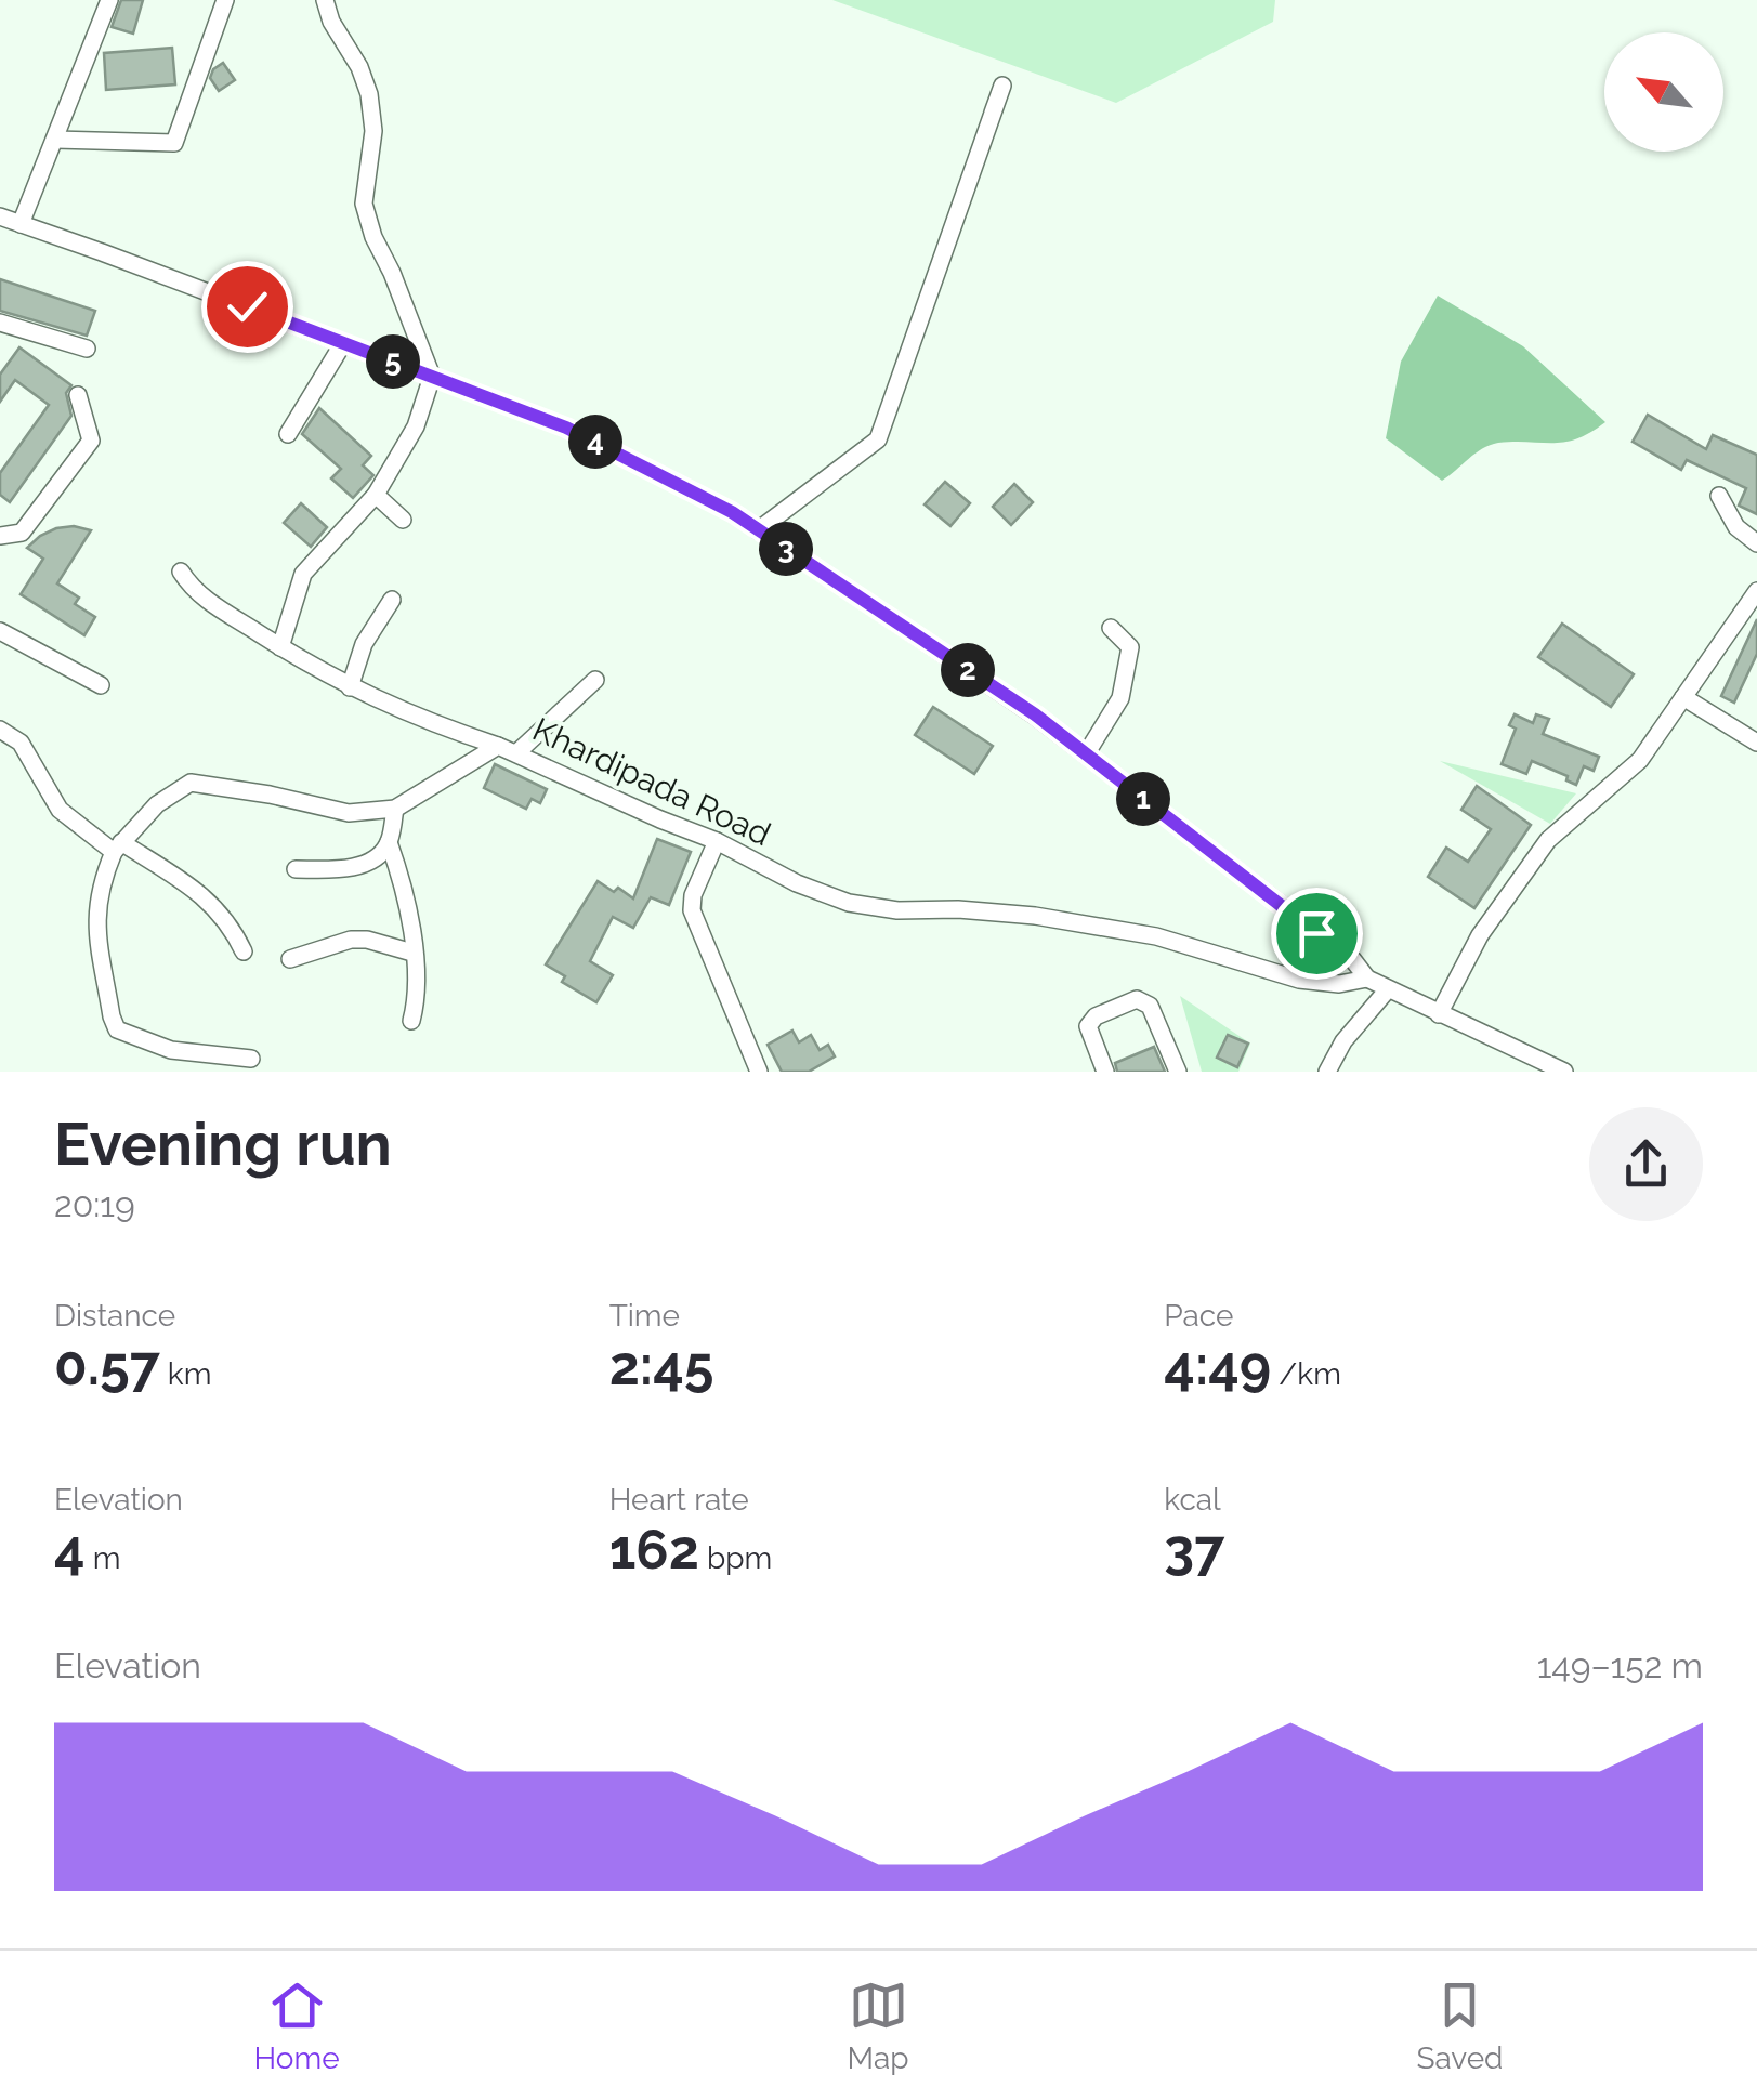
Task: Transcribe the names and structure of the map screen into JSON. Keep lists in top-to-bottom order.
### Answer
{
  "streets": {
    "street": ["Khardipada Road"]
  },
  "north": "top left",
  "page": {
    "pins": [
      "5",
      "4",
      "3",
      "2",
      "1"
    ],
    "heading": ["Evening run", "20:19"],
    "stats": [
      ["Distance", "0.57 km"],
      ["Time", "2:45"],
      ["Pace", "4:49 /km"],
      ["Elevation", "4 m"],
      ["Heart rate", "162 bpm"],
      ["kcal", "37"]
    ],
    "chart": ["Elevation", "149–152 m"],
    "tabs": ["Home", "Map", "Saved"]
  }
}
